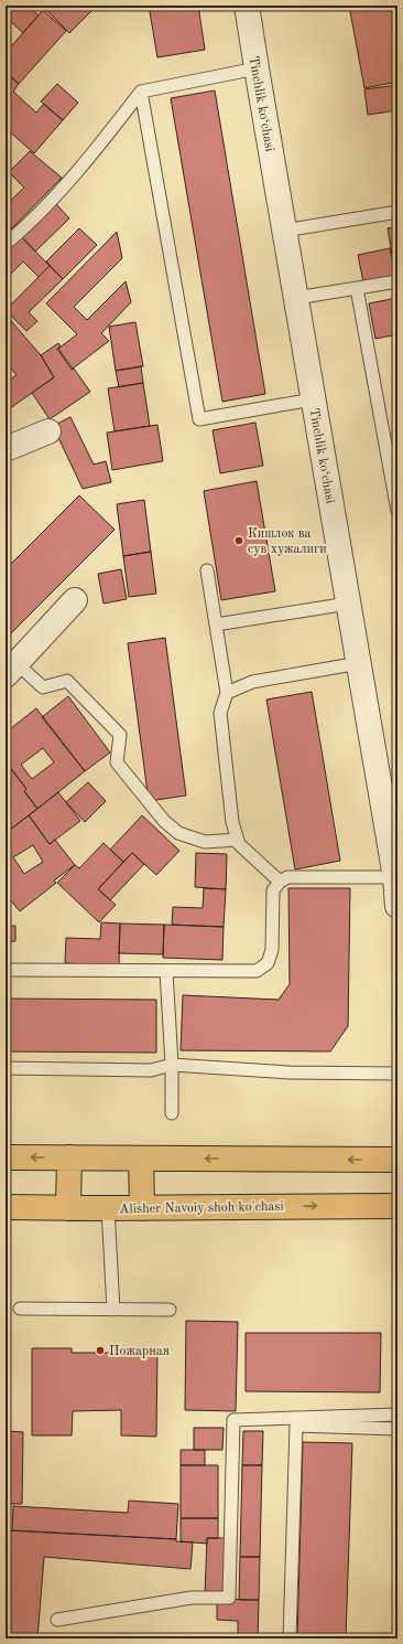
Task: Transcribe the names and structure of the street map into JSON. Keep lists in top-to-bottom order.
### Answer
{
  "streets": {
    "main road": ["Alisher Navoiy shoh ko'chasi"],
    "street": ["Tinchlik kо‘chasi"]
  },
  "places": ["Кишлок ва сув хужалиги", "Пожарная"]
}
